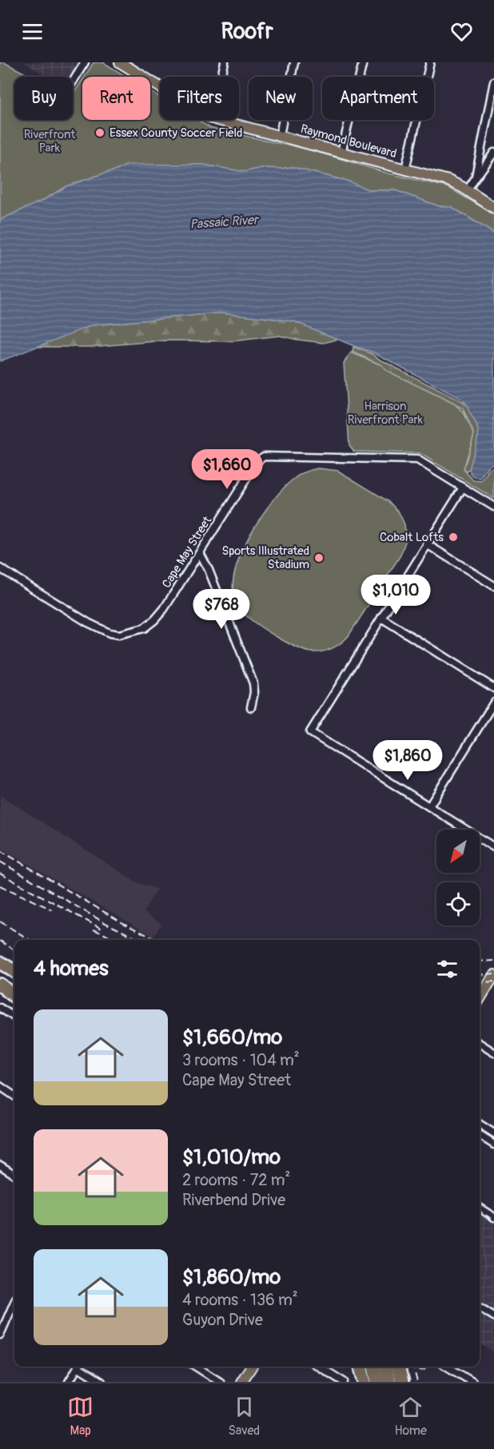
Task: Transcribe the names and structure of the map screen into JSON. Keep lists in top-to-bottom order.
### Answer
{
  "streets": {
    "main road": ["Raymond Boulevard"],
    "street": ["Cape May Street"]
  },
  "water": ["Passaic River"],
  "parks": ["Riverfront Park", "Harrison Riverfront Park"],
  "places": ["Essex County Soccer Field", "Cobalt Lofts", "Sports Illustrated Stadium"],
  "north": "bottom left",
  "page": {
    "header": "Roofr",
    "chip": [
      "Buy",
      "Rent",
      "Filters",
      "New",
      "Apartment"
    ],
    "price": [
      "$1,660",
      "$1,010",
      "$768",
      "$1,860"
    ],
    "heading": "4 homes",
    "list": [
      {
        "name": "$1,660/mo",
        "note": "3 rooms · 104 m² · Cape May Street"
      },
      {
        "name": "$1,010/mo",
        "note": "2 rooms · 72 m² · Riverbend Drive"
      },
      {
        "name": "$1,860/mo",
        "note": "4 rooms · 136 m² · Guyon Drive"
      }
    ],
    "tabs": ["Map", "Saved", "Home"]
  }
}
